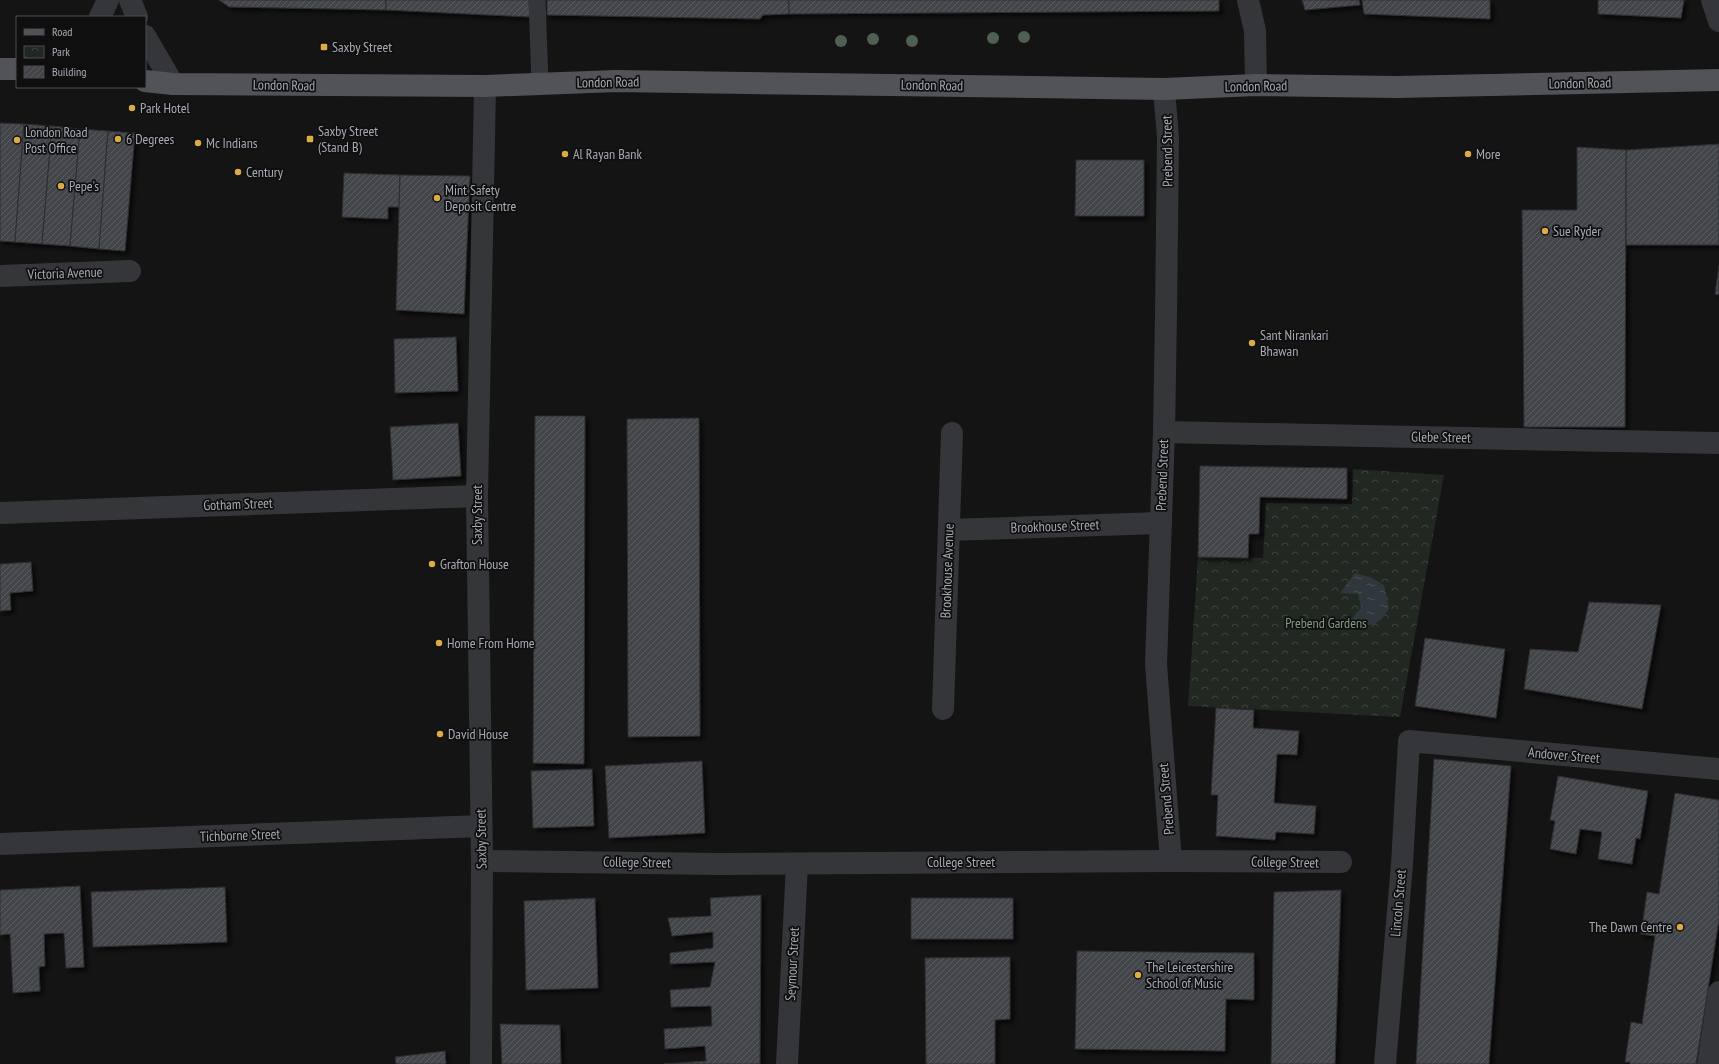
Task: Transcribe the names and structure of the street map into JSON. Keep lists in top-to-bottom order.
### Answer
{
  "streets": {
    "main road": ["London Road"],
    "street": [
      "Prebend Street",
      "Victoria Avenue",
      "Glebe Street",
      "Gotham Street",
      "Saxby Street",
      "Brookhouse Street",
      "Brookhouse Avenue",
      "Andover Street",
      "Tichborne Street",
      "College Street",
      "Lincoln Street",
      "Seymour Street"
    ]
  },
  "crossings": [
    ["London Road", "Prebend Street"],
    ["London Road", "Saxby Street"],
    ["Prebend Street", "Glebe Street"],
    ["Prebend Street", "Brookhouse Street"],
    ["Prebend Street", "College Street"],
    ["Gotham Street", "Saxby Street"],
    ["Saxby Street", "Tichborne Street"],
    ["Saxby Street", "College Street"],
    ["Brookhouse Street", "Brookhouse Avenue"],
    ["Andover Street", "Lincoln Street"],
    ["College Street", "Seymour Street"]
  ],
  "parks": ["Prebend Gardens"],
  "places": {
    "transit": ["Saxby Street", "Saxby Street (Stand B)"],
    "other": [
      "Park Hotel",
      "6 Degrees",
      "London Road Post Office",
      "Mc Indians",
      "Al Rayan Bank",
      "More",
      "Century",
      "Pepe's",
      "Mint Safety Deposit Centre",
      "Sue Ryder",
      "Sant Nirankari Bhawan",
      "Grafton House",
      "Home From Home",
      "David House",
      "The Dawn Centre",
      "The Leicestershire School of Music"
    ]
  },
  "legend": ["Road", "Park", "Building"]
}
